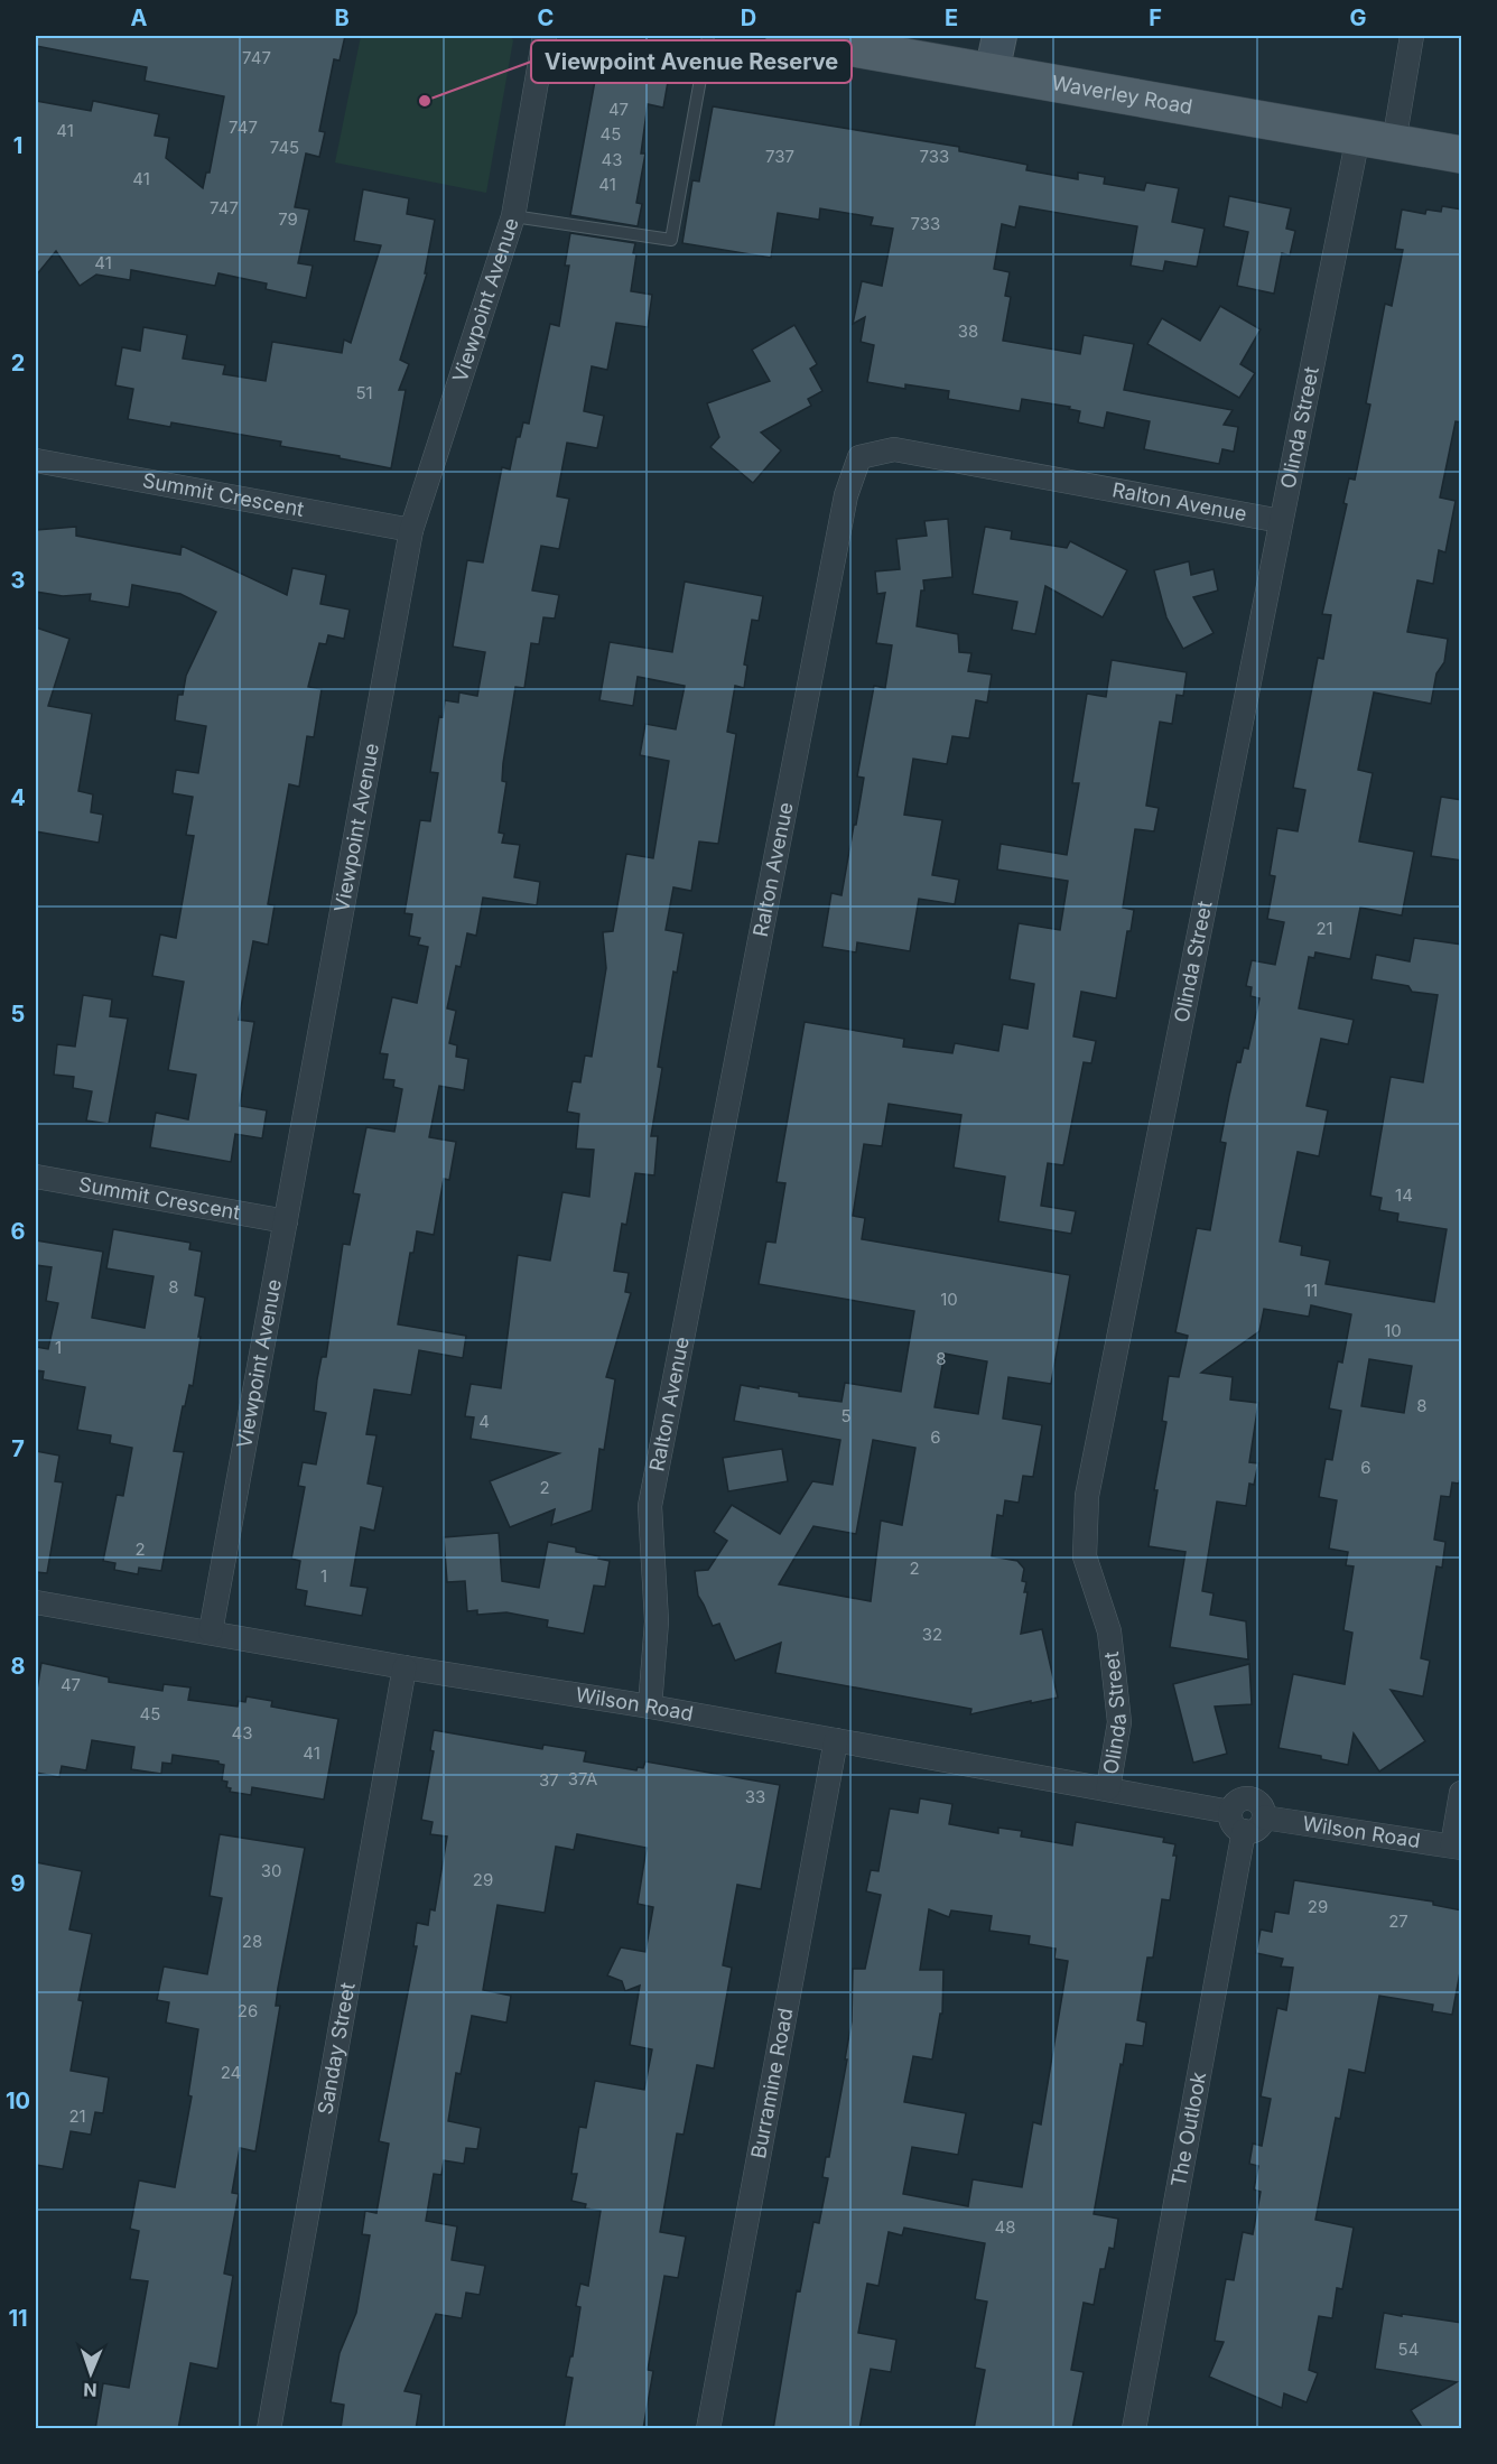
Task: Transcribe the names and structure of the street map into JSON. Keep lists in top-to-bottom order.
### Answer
{
  "streets": {
    "main road": ["Waverley Road"],
    "street": [
      "Viewpoint Avenue",
      "Olinda Street",
      "Summit Crescent",
      "Ralton Avenue",
      "Wilson Road",
      "Sanday Street",
      "Burramine Road",
      "The Outlook"
    ]
  },
  "crossings": [
    ["Waverley Road", "Olinda Street"],
    ["Viewpoint Avenue", "Summit Crescent"],
    ["Viewpoint Avenue", "Wilson Road"],
    ["Olinda Street", "Ralton Avenue"],
    ["Olinda Street", "Wilson Road"],
    ["Ralton Avenue", "Wilson Road"],
    ["Wilson Road", "Sanday Street"],
    ["Wilson Road", "Burramine Road"],
    ["Wilson Road", "The Outlook"]
  ],
  "places": ["Viewpoint Avenue Reserve"],
  "house_numbers": [
    "747",
    "47",
    "747",
    "41",
    "45",
    "745",
    "737",
    "733",
    "43",
    "41",
    "41",
    "747",
    "79",
    "733",
    "41",
    "38",
    "51",
    "21",
    "14",
    "8",
    "11",
    "10",
    "10",
    "1",
    "8",
    "8",
    "5",
    "4",
    "6",
    "6",
    "2",
    "2",
    "2",
    "1",
    "32",
    "47",
    "45",
    "43",
    "41",
    "37A",
    "37",
    "33",
    "30",
    "29",
    "29",
    "27",
    "28",
    "26",
    "24",
    "21",
    "48",
    "54"
  ],
  "north": "bottom",
  "grid": {
    "columns": [
      "A",
      "B",
      "C",
      "D",
      "E",
      "F",
      "G"
    ],
    "rows": [
      "1",
      "2",
      "3",
      "4",
      "5",
      "6",
      "7",
      "8",
      "9",
      "10",
      "11"
    ]
  }
}
